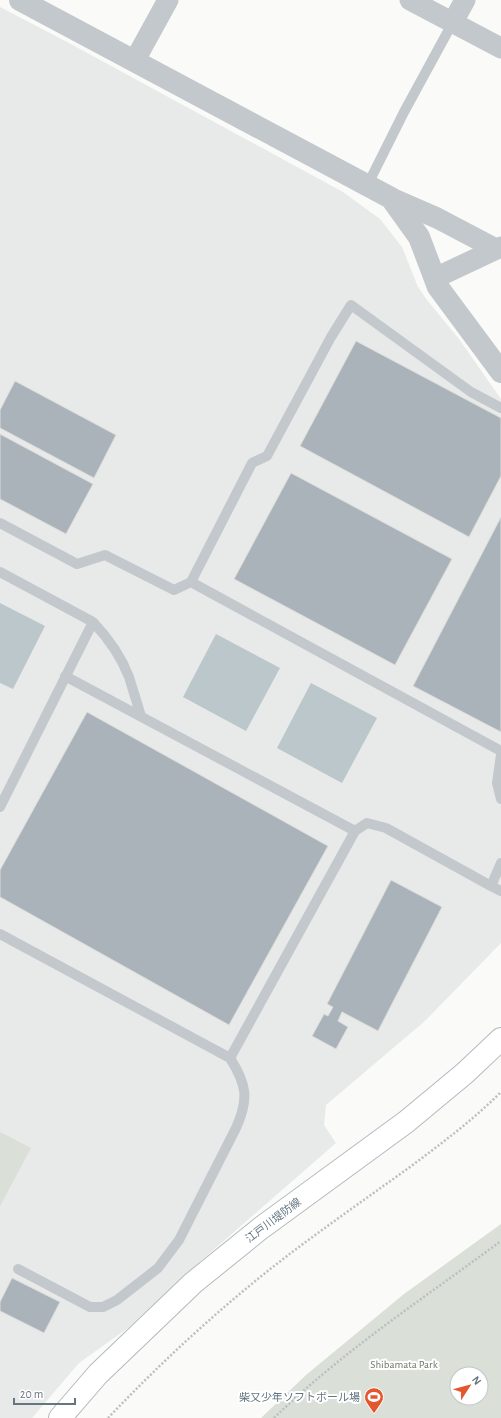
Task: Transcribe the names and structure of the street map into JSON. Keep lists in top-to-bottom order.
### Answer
{
  "streets": {
    "main road": ["江戸川堤防線"]
  },
  "parks": ["Shibamata Park"],
  "places": {
    "sports": ["柴又少年ソフトボール場"]
  },
  "scale_bar": "20 m",
  "north": "top right"
}
